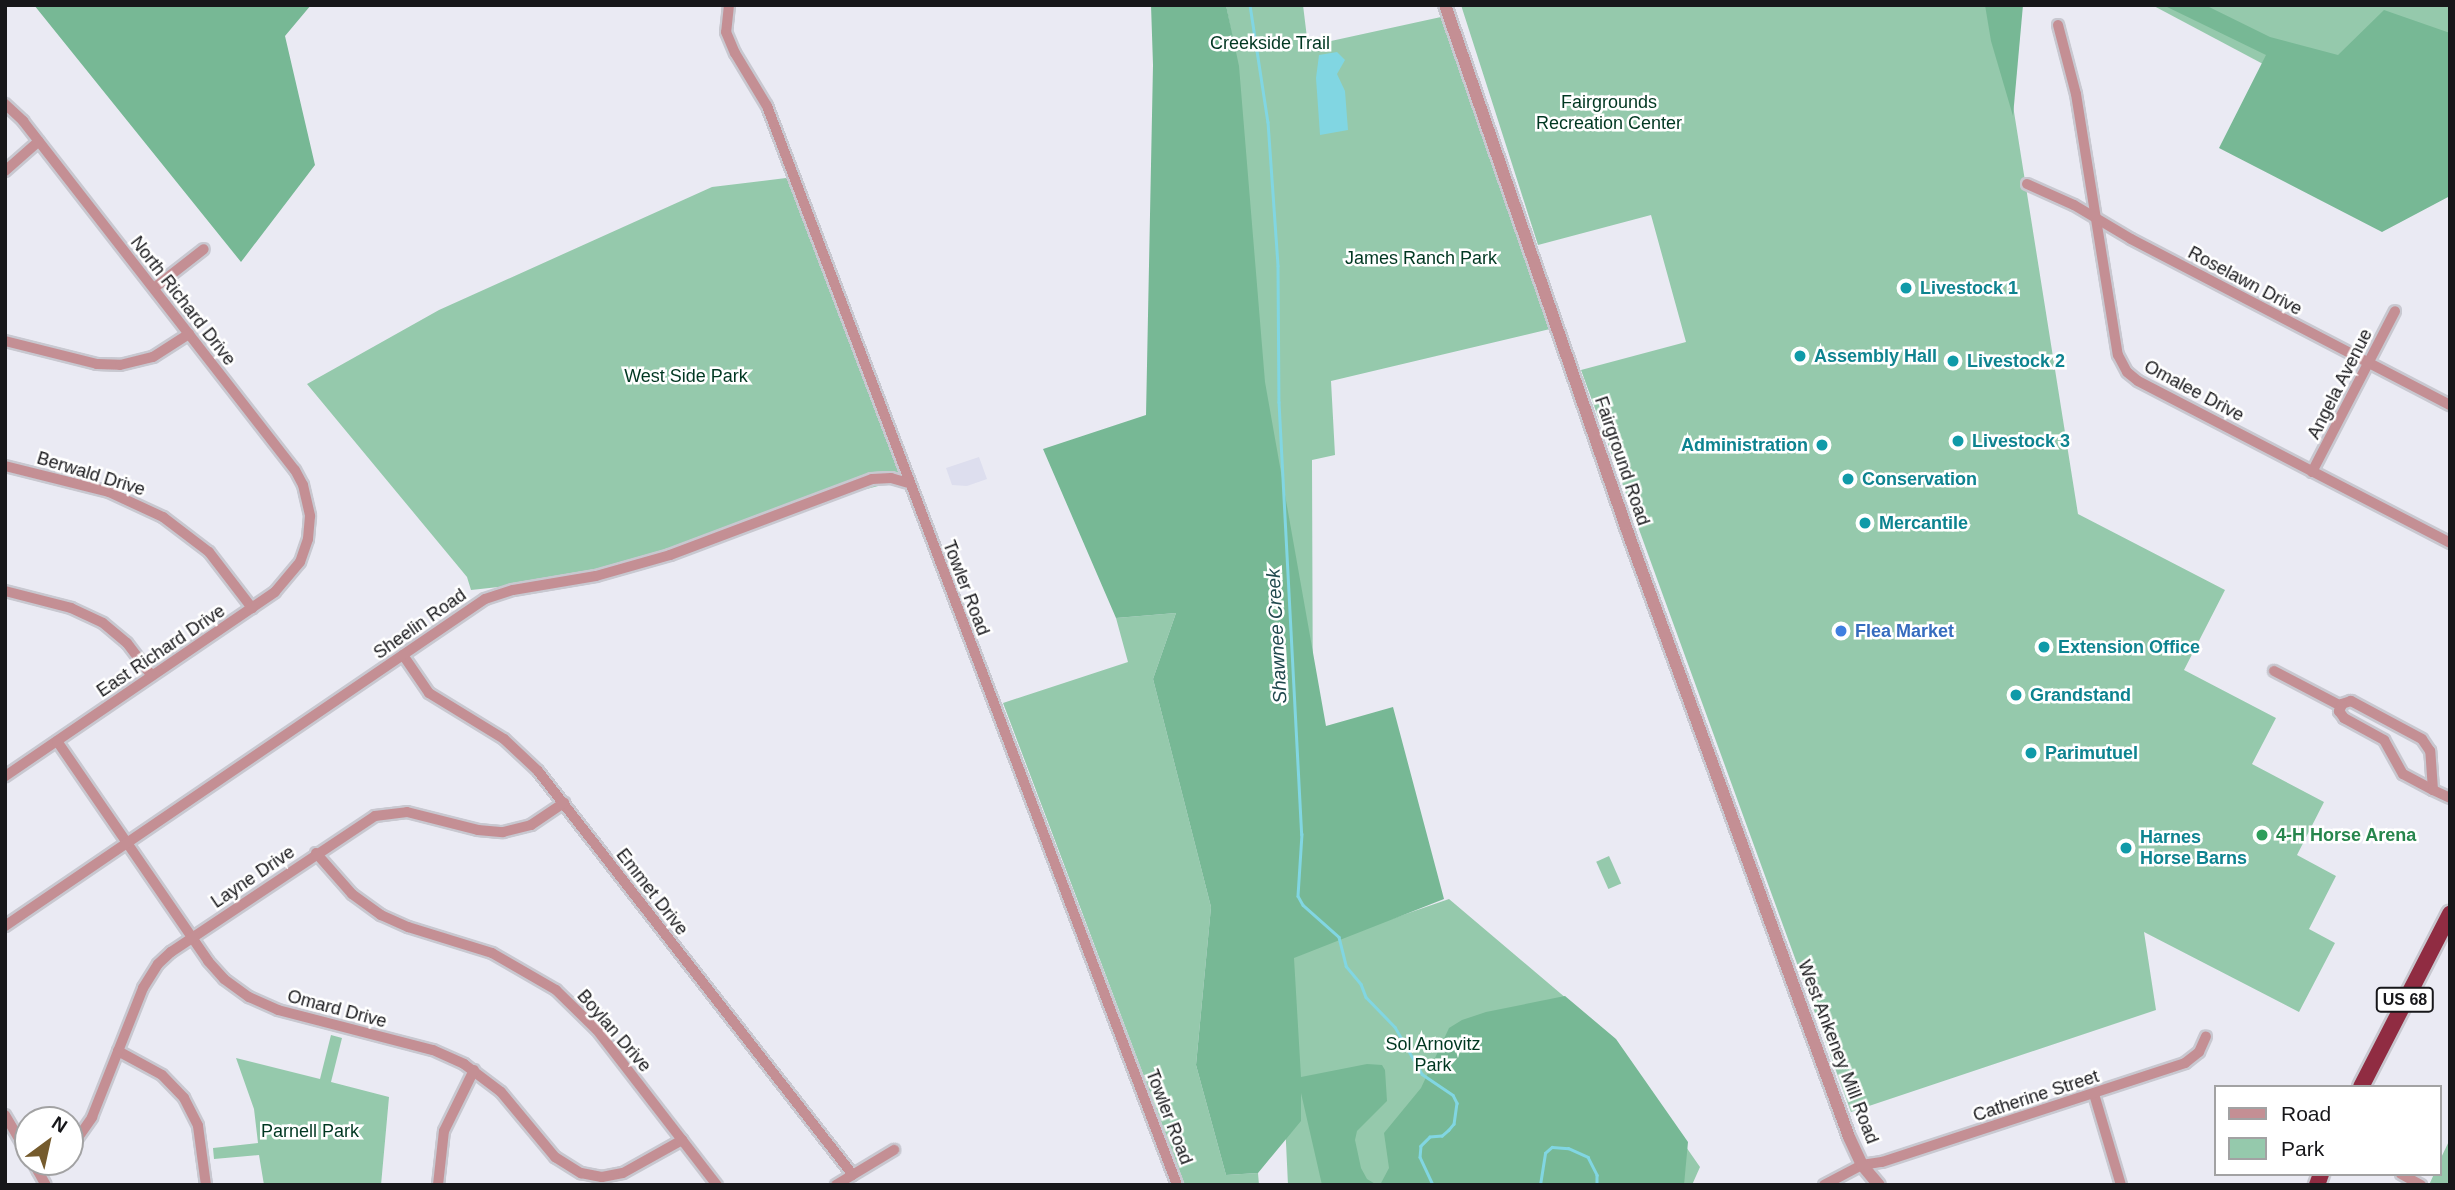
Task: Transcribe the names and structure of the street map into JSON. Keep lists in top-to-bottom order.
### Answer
{
  "streets": {
    "highway": ["US 68"],
    "street": [
      "Roselawn Drive",
      "North Richard Drive",
      "Angela Avenue",
      "Omalee Drive",
      "Fairground Road",
      "Berwald Drive",
      "Towler Road",
      "Sheelin Road",
      "East Richard Drive",
      "Layne Drive",
      "Emmet Drive",
      "Omard Drive",
      "Boylan Drive",
      "West Ankeney Mill Road",
      "Catherine Street"
    ]
  },
  "crossings": [
    ["Roselawn Drive", "Angela Avenue"],
    ["Roselawn Drive", "Omalee Drive"],
    ["North Richard Drive", "East Richard Drive"],
    ["Angela Avenue", "Omalee Drive"],
    ["Fairground Road", "West Ankeney Mill Road"],
    ["Berwald Drive", "East Richard Drive"],
    ["Towler Road", "Sheelin Road"],
    ["Sheelin Road", "Emmet Drive"],
    ["Sheelin Road", "Omard Drive"],
    ["East Richard Drive", "Omard Drive"],
    ["Layne Drive", "Emmet Drive"],
    ["Layne Drive", "Omard Drive"],
    ["Layne Drive", "Boylan Drive"],
    ["Omard Drive", "Boylan Drive"],
    ["West Ankeney Mill Road", "Catherine Street"]
  ],
  "water": ["Shawnee Creek"],
  "parks": [
    "Creekside Trail",
    "Fairgrounds Recreation Center",
    "James Ranch Park",
    "West Side Park",
    "Sol Arnovitz Park",
    "Parnell Park"
  ],
  "places": [
    "Livestock 1",
    "Assembly Hall",
    "Livestock 2",
    "Livestock 3",
    "Administration",
    "Conservation",
    "Mercantile",
    "Flea Market",
    "Extension Office",
    "Grandstand",
    "Parimutuel",
    "4-H Horse Arena",
    "Harnes Horse Barns"
  ],
  "legend": ["Road", "Park"],
  "north": "top right"
}
